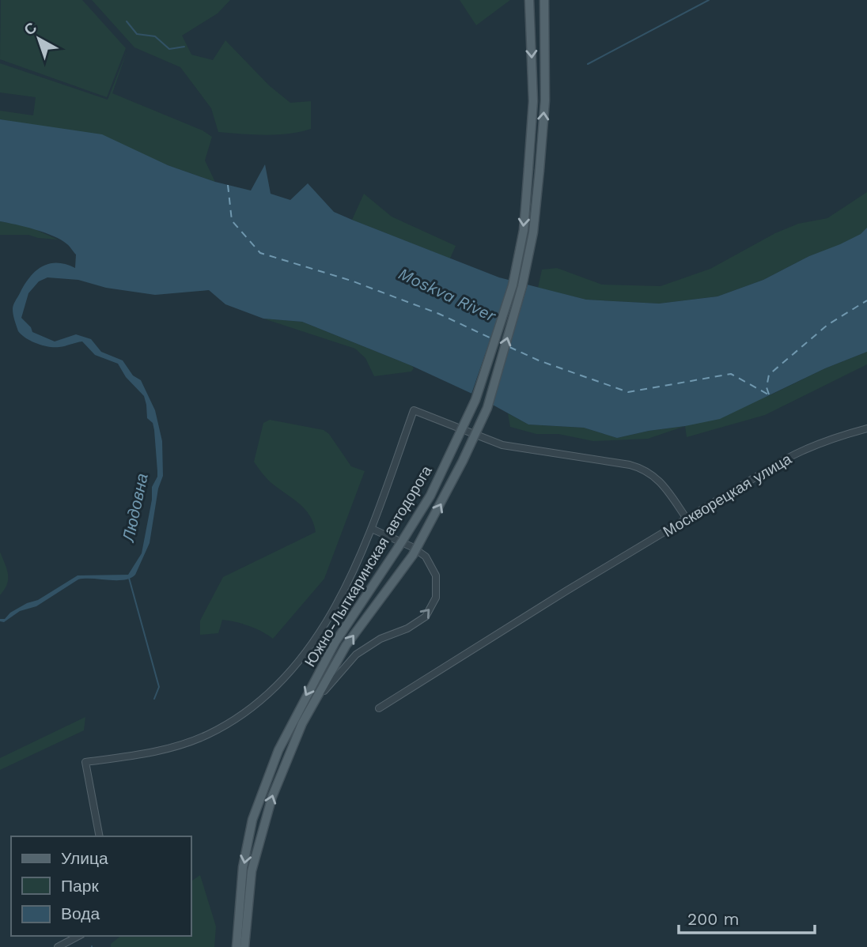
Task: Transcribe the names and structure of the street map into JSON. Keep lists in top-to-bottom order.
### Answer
{
  "streets": {
    "main road": ["Южно-Лыткаринская автодорога"],
    "street": ["Москворецкая улица"]
  },
  "water": ["Moskva River", "Людовна"],
  "legend": ["Улица", "Парк", "Вода"],
  "scale_bar": "200 m",
  "north": "top left"
}
